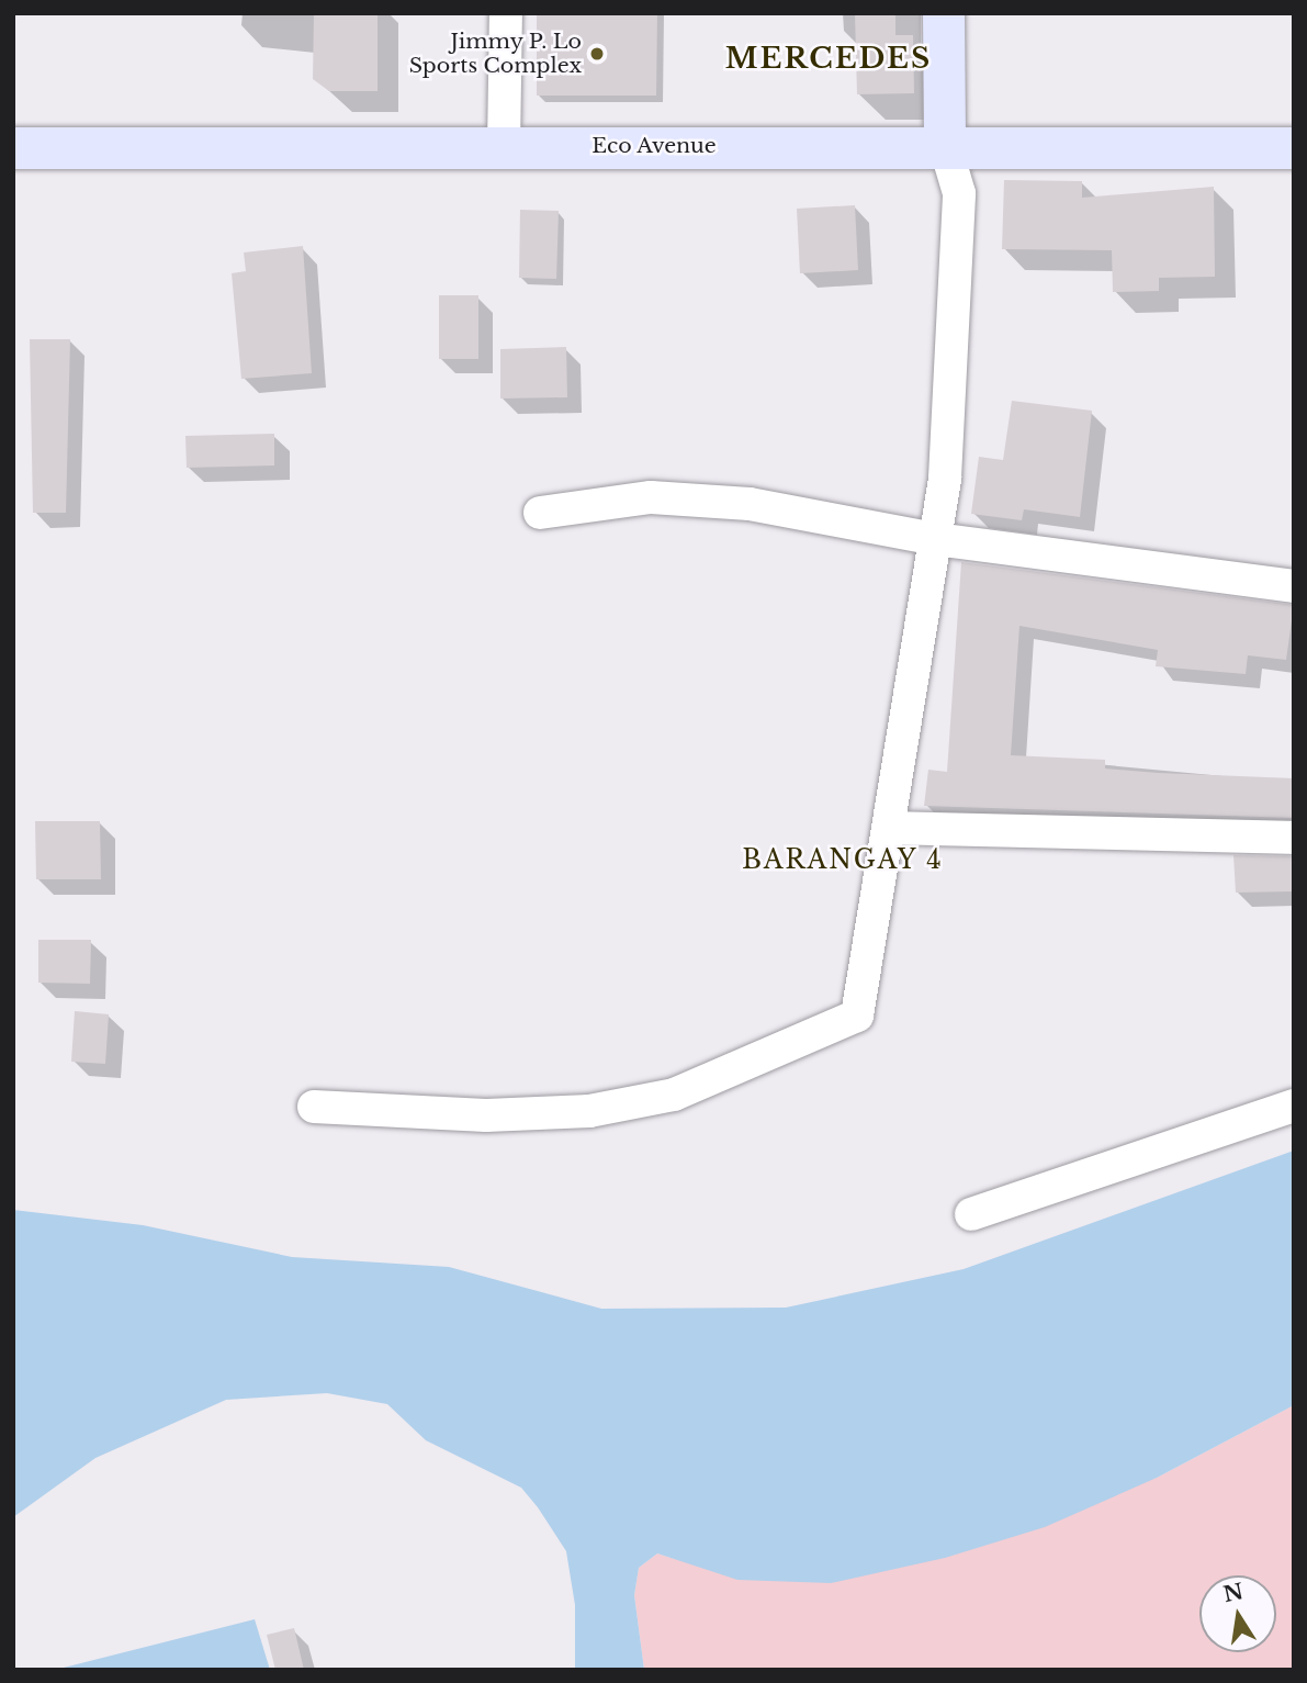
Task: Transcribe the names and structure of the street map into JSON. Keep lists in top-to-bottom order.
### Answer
{
  "streets": {
    "main road": ["Eco Avenue"]
  },
  "districts": ["MERCEDES", "BARANGAY 4"],
  "places": ["Jimmy P. Lo Sports Complex"],
  "north": "top"
}
